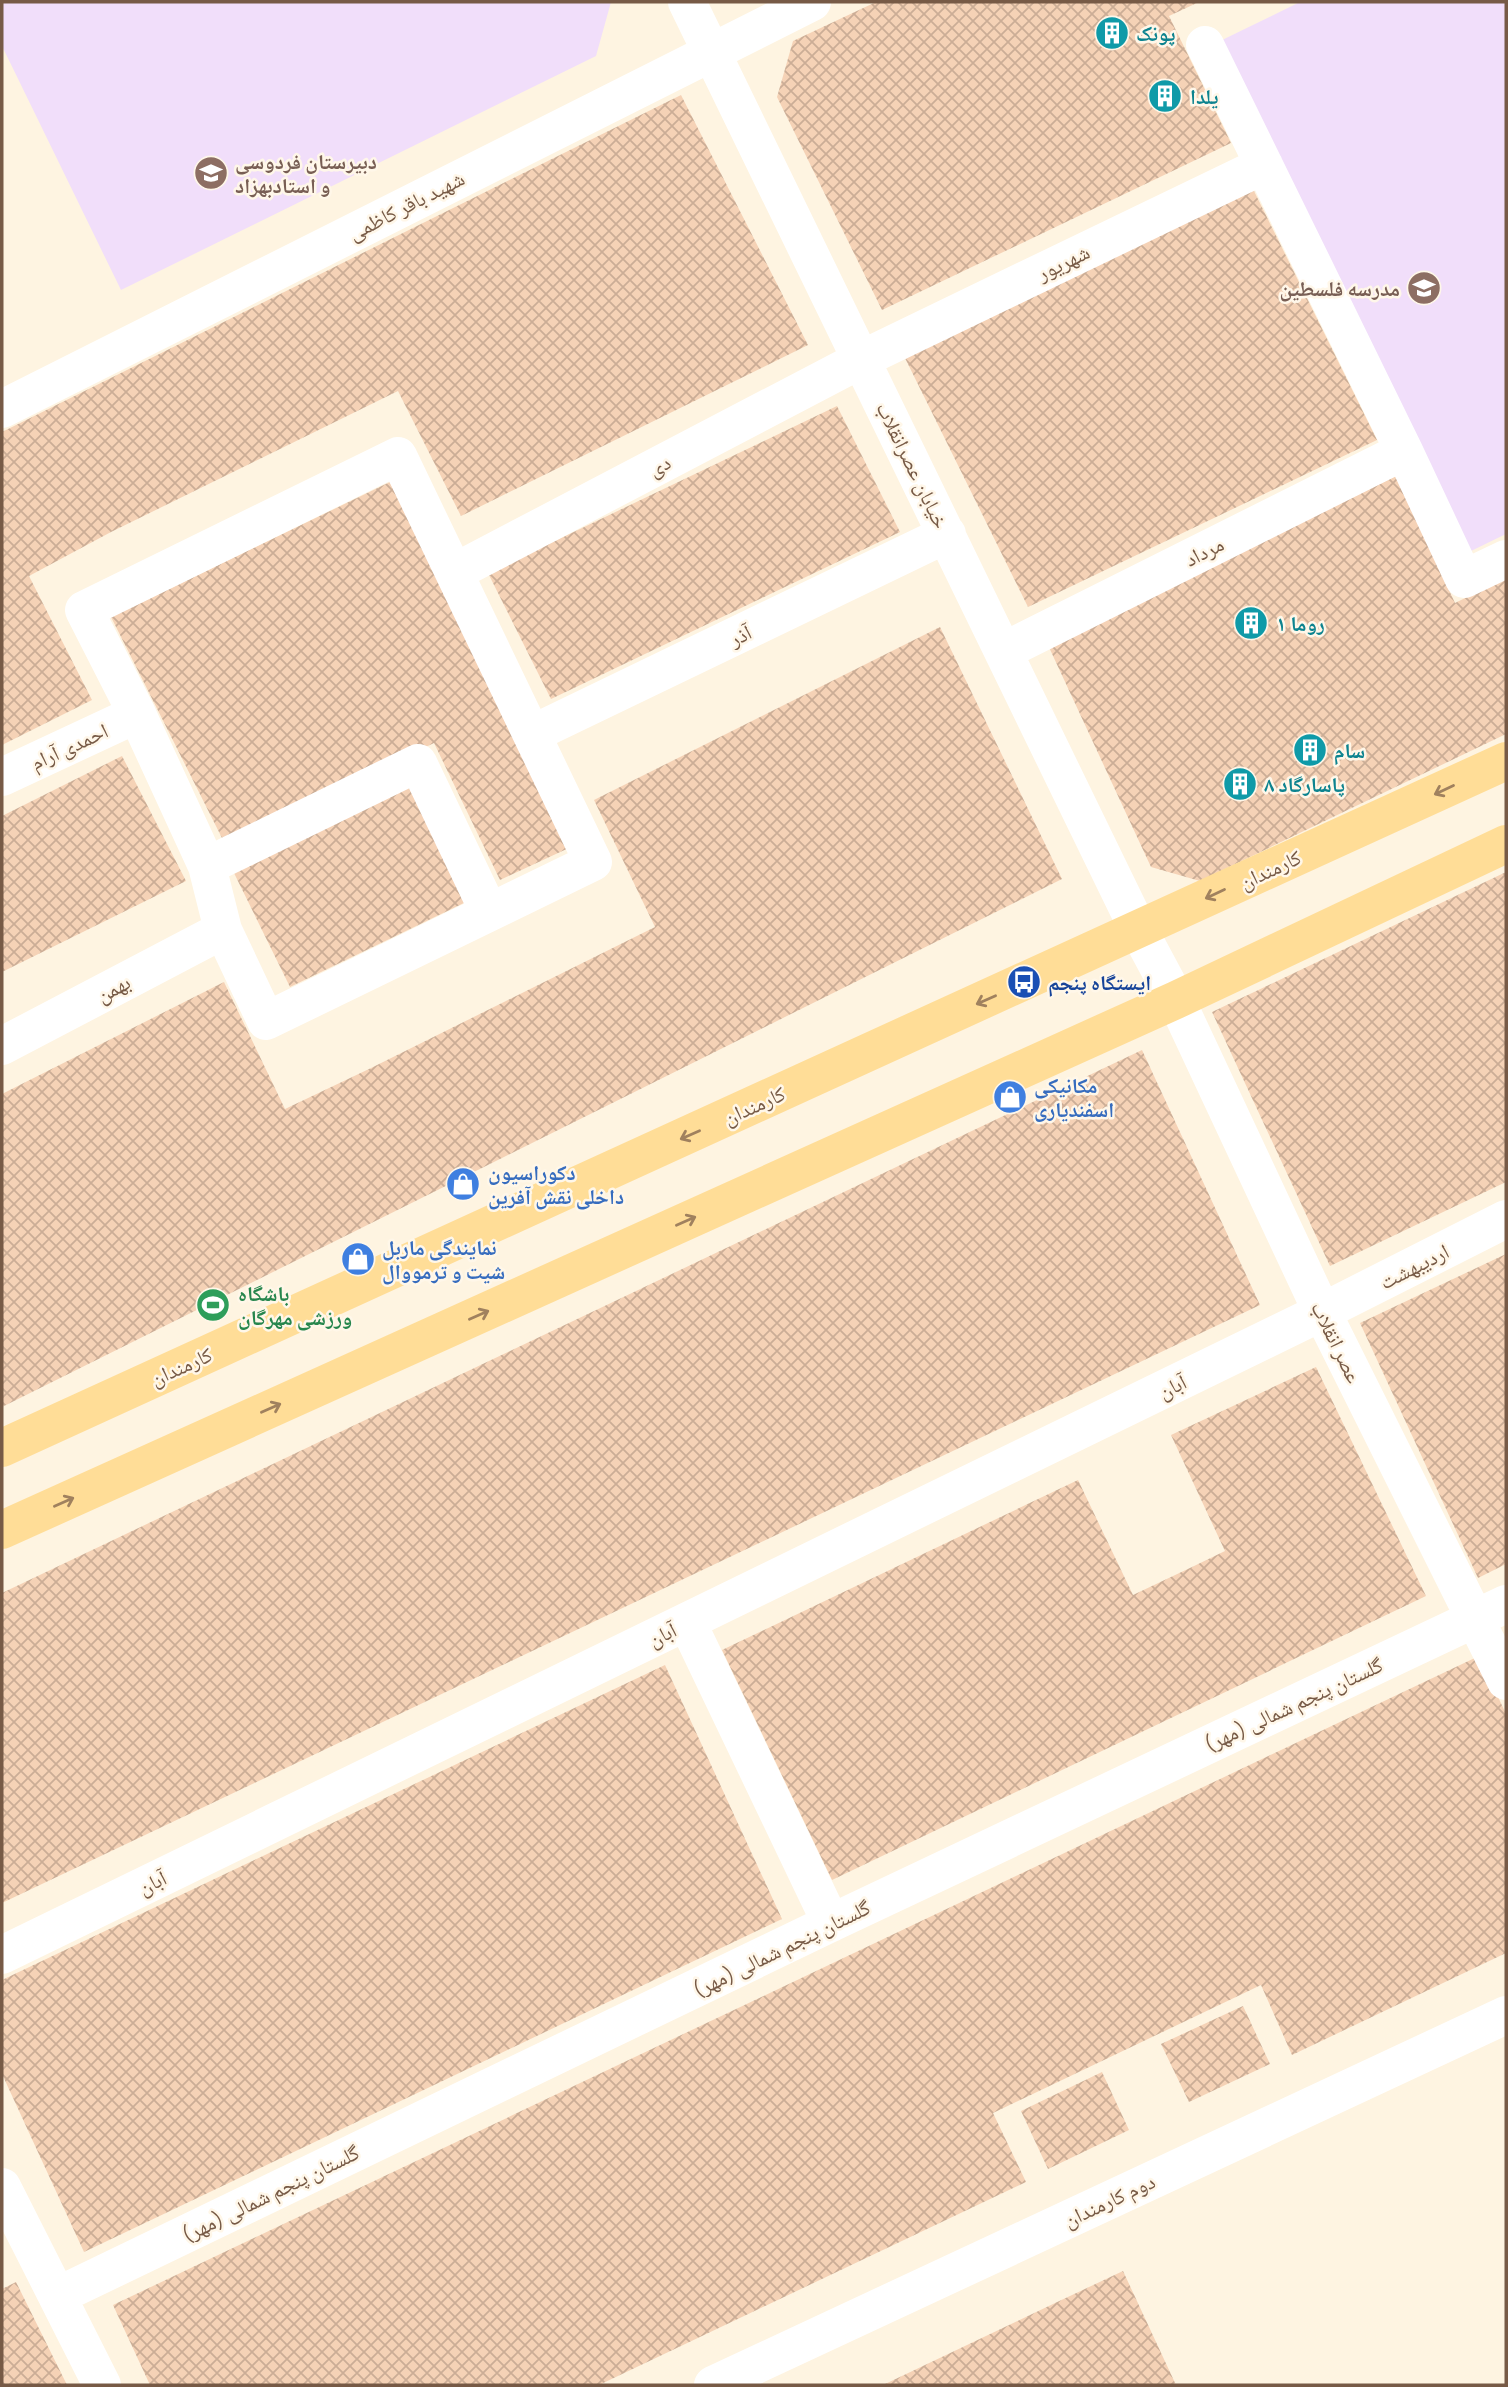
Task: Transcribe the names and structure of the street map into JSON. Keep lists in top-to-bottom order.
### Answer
{
  "streets": {
    "main road": ["کارمندان"],
    "street": [
      "شهید باقر کاظمی",
      "شهریور",
      "دی",
      "خیابان عصرانقلاب",
      "مرداد",
      "آذر",
      "احمدی آرام",
      "بهمن",
      "اردیبهشت",
      "عصر انقلاب",
      "آبان",
      "گلستان پنجم شمالی (مهر)",
      "دوم کارمندان"
    ]
  },
  "crossings": [
    ["شهید باقر کاظمی", "خیابان عصرانقلاب"],
    ["شهریور", "دی"],
    ["شهریور", "خیابان عصرانقلاب"],
    ["دی", "خیابان عصرانقلاب"],
    ["خیابان عصرانقلاب", "مرداد"],
    ["خیابان عصرانقلاب", "آذر"],
    ["خیابان عصرانقلاب", "کارمندان"],
    ["خیابان عصرانقلاب", "عصر انقلاب"],
    ["کارمندان", "عصر انقلاب"],
    ["اردیبهشت", "عصر انقلاب"],
    ["اردیبهشت", "آبان"],
    ["عصر انقلاب", "آبان"],
    ["عصر انقلاب", "گلستان پنجم شمالی (مهر)"]
  ],
  "places": {
    "building": [
      "پونک",
      "یلدا",
      "روما ۱",
      "سام",
      "پاسارگاد ۸"
    ],
    "school or university": ["دبیرستان فردوسی و استادبهزاد", "مدرسه فلسطین"],
    "bus stop": ["ایستگاه پنجم"],
    "shop": ["مکانیکی اسفندیاری", "دکوراسیون داخلی نقش آفرین", "نمایندگی ماربل شیت و ترمووال"],
    "sports": ["باشگاه ورزشی مهرگان"]
  }
}
